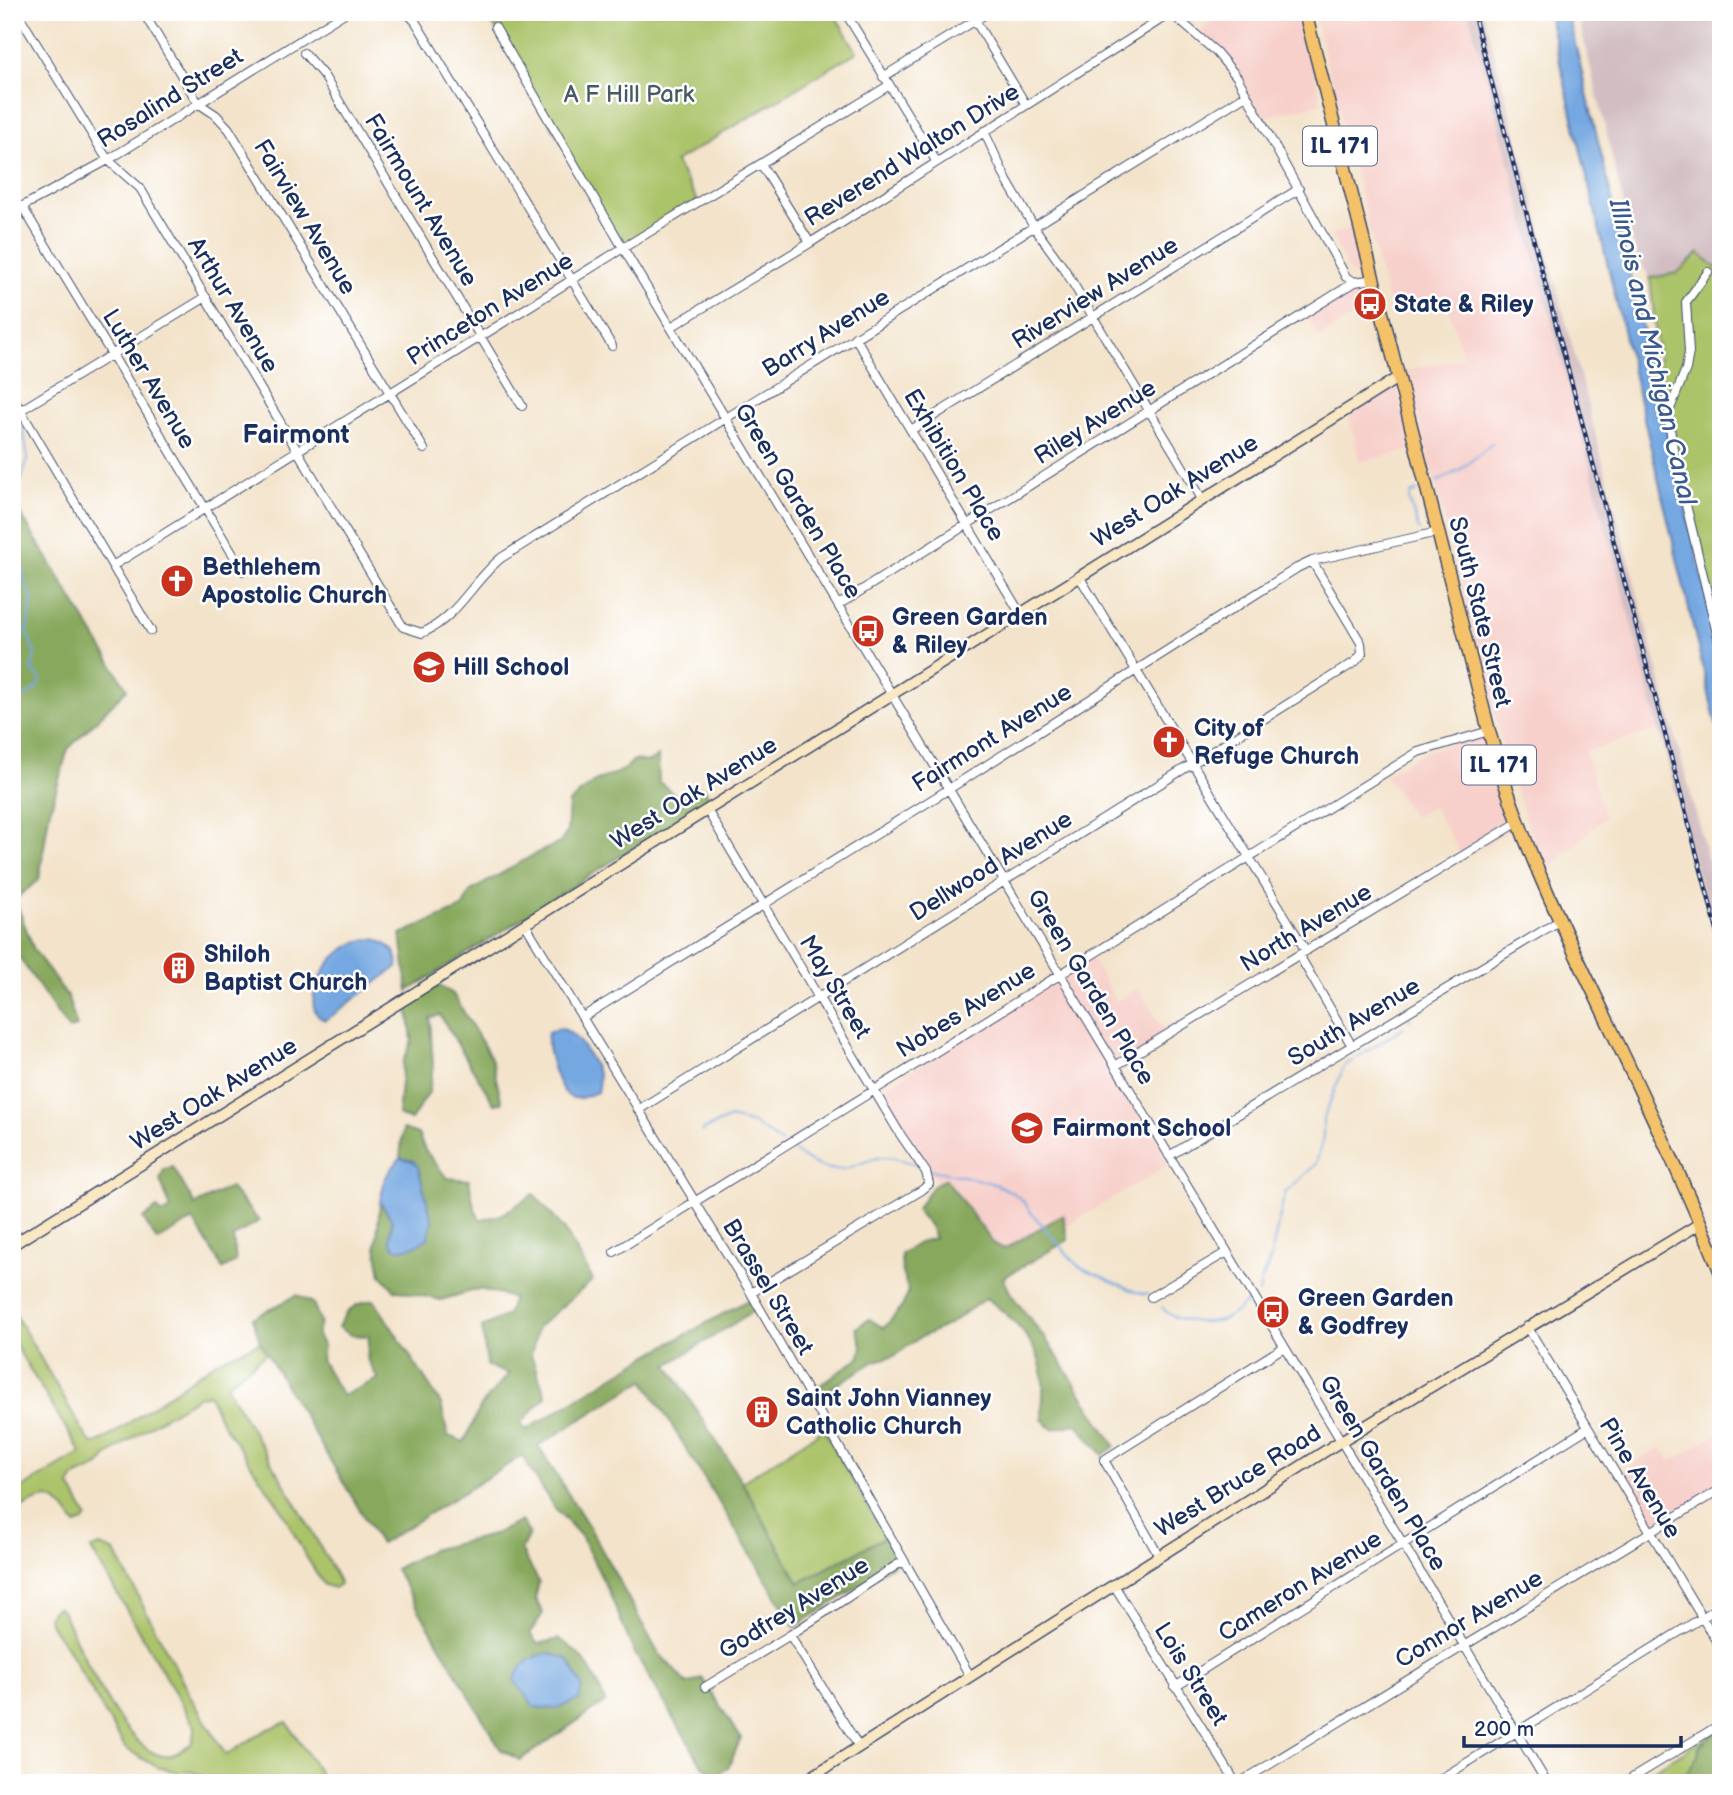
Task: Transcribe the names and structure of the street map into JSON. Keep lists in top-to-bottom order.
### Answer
{
  "streets": {
    "main road": ["IL 171", "South State Street"],
    "street": [
      "Rosalind Street",
      "Reverend Walton Drive",
      "Fairmount Avenue",
      "Fairview Avenue",
      "Riverview Avenue",
      "Arthur Avenue",
      "Princeton Avenue",
      "Barry Avenue",
      "Luther Avenue",
      "Riley Avenue",
      "Exhibition Place",
      "West Oak Avenue",
      "Green Garden Place",
      "Fairmont Avenue",
      "Dellwood Avenue",
      "North Avenue",
      "May Street",
      "Nobes Avenue",
      "South Avenue",
      "Brassel Street",
      "Pine Avenue",
      "West Bruce Road",
      "Cameron Avenue",
      "Godfrey Avenue",
      "Connor Avenue",
      "Lois Street"
    ]
  },
  "crossings": [
    ["Rosalind Street", "Fairview Avenue"],
    ["Rosalind Street", "Arthur Avenue"],
    ["Rosalind Street", "Luther Avenue"],
    ["Reverend Walton Drive", "Green Garden Place"],
    ["Fairmount Avenue", "Princeton Avenue"],
    ["Fairview Avenue", "Princeton Avenue"],
    ["Riverview Avenue", "Exhibition Place"],
    ["Arthur Avenue", "Princeton Avenue"],
    ["Arthur Avenue", "Barry Avenue"],
    ["Princeton Avenue", "Luther Avenue"],
    ["Princeton Avenue", "Green Garden Place"],
    ["Barry Avenue", "Exhibition Place"],
    ["Barry Avenue", "Green Garden Place"],
    ["Riley Avenue", "Exhibition Place"],
    ["Riley Avenue", "Green Garden Place"],
    ["Riley Avenue", "South State Street"],
    ["Exhibition Place", "West Oak Avenue"],
    ["West Oak Avenue", "Green Garden Place"],
    ["West Oak Avenue", "South State Street"],
    ["West Oak Avenue", "May Street"],
    ["West Oak Avenue", "Brassel Street"],
    ["Green Garden Place", "Fairmont Avenue"],
    ["Green Garden Place", "Dellwood Avenue"],
    ["Green Garden Place", "North Avenue"],
    ["Green Garden Place", "Nobes Avenue"],
    ["Green Garden Place", "South Avenue"],
    ["Green Garden Place", "West Bruce Road"],
    ["Green Garden Place", "Cameron Avenue"],
    ["Green Garden Place", "Connor Avenue"],
    ["South State Street", "Fairmont Avenue"],
    ["South State Street", "North Avenue"],
    ["South State Street", "Nobes Avenue"],
    ["South State Street", "South Avenue"],
    ["South State Street", "West Bruce Road"],
    ["Fairmont Avenue", "Dellwood Avenue"],
    ["Fairmont Avenue", "May Street"],
    ["Fairmont Avenue", "Brassel Street"],
    ["Dellwood Avenue", "May Street"],
    ["Dellwood Avenue", "Brassel Street"],
    ["May Street", "Nobes Avenue"],
    ["May Street", "Brassel Street"],
    ["Nobes Avenue", "Brassel Street"],
    ["Brassel Street", "West Bruce Road"],
    ["Brassel Street", "Godfrey Avenue"],
    ["Pine Avenue", "West Bruce Road"],
    ["Pine Avenue", "Cameron Avenue"],
    ["Pine Avenue", "Connor Avenue"],
    ["West Bruce Road", "Lois Street"],
    ["Cameron Avenue", "Lois Street"],
    ["Connor Avenue", "Lois Street"]
  ],
  "districts": ["Fairmont"],
  "water": ["Illinois and Michigan Canal"],
  "parks": ["A F Hill Park"],
  "places": {
    "bus stop": ["State & Riley", "Green Garden & Riley", "Green Garden & Godfrey"],
    "church": ["Bethlehem Apostolic Church", "City of Refuge Church"],
    "school or university": ["Hill School", "Fairmont School"],
    "building": ["Shiloh Baptist Church", "Saint John Vianney Catholic Church"]
  },
  "scale_bar": "200 m"
}
